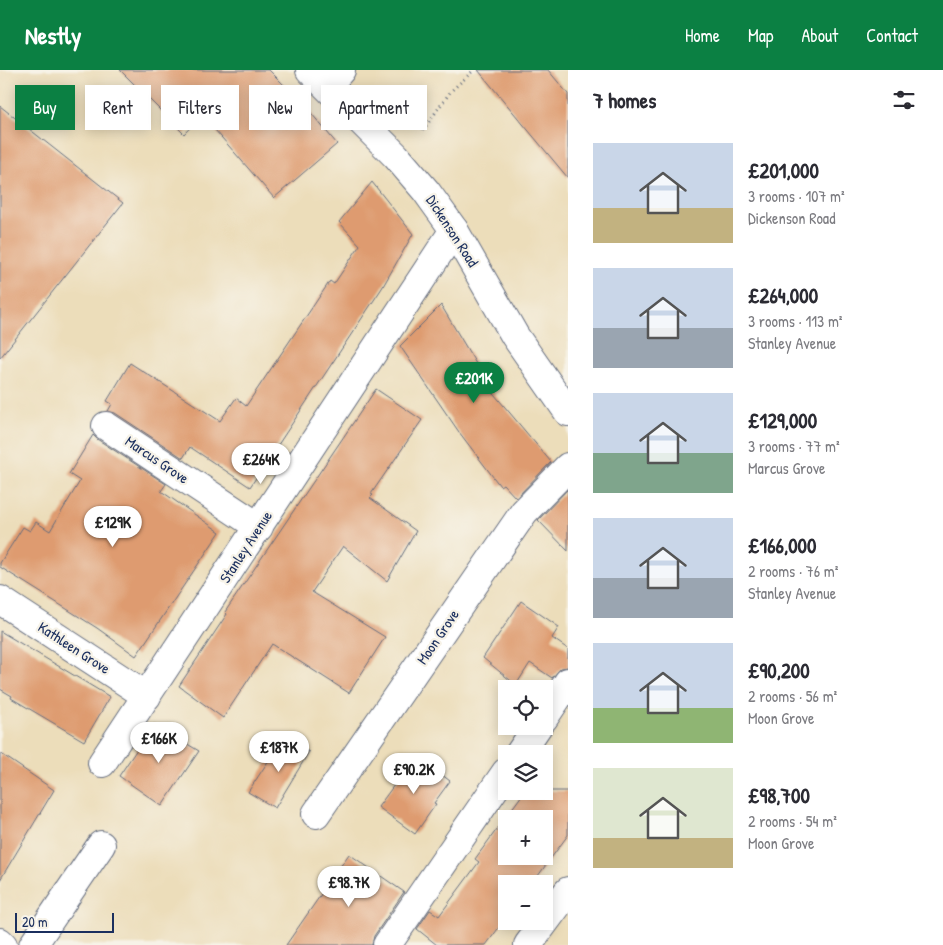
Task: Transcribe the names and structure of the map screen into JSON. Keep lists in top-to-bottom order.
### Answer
{
  "streets": {
    "main road": [
      "Dickenson Road",
      "Marcus Grove",
      "Stanley Avenue",
      "Moon Grove",
      "Kathleen Grove"
    ]
  },
  "crossings": [
    ["Dickenson Road", "Stanley Avenue"],
    ["Marcus Grove", "Stanley Avenue"],
    ["Stanley Avenue", "Kathleen Grove"]
  ],
  "scale_bar": "20 m",
  "page": {
    "header": "Nestly",
    "nav": [
      "Home",
      "Map",
      "About",
      "Contact"
    ],
    "heading": "7 homes",
    "chip": [
      "Buy",
      "Rent",
      "Filters",
      "New",
      "Apartment"
    ],
    "list": [
      {
        "name": "£201,000",
        "note": "3 rooms · 107 m² · Dickenson Road"
      },
      {
        "name": "£264,000",
        "note": "3 rooms · 113 m² · Stanley Avenue"
      },
      {
        "name": "£129,000",
        "note": "3 rooms · 77 m² · Marcus Grove"
      },
      {
        "name": "£166,000",
        "note": "2 rooms · 76 m² · Stanley Avenue"
      },
      {
        "name": "£90,200",
        "note": "2 rooms · 56 m² · Moon Grove"
      },
      {
        "name": "£98,700",
        "note": "2 rooms · 54 m² · Moon Grove"
      }
    ],
    "price": [
      "£201K",
      "£264K",
      "£129K",
      "£166K",
      "£187K",
      "£90.2K",
      "£98.7K"
    ],
    "map_buttons": ["+", "−"],
    "scale": "20 m"
  }
}
